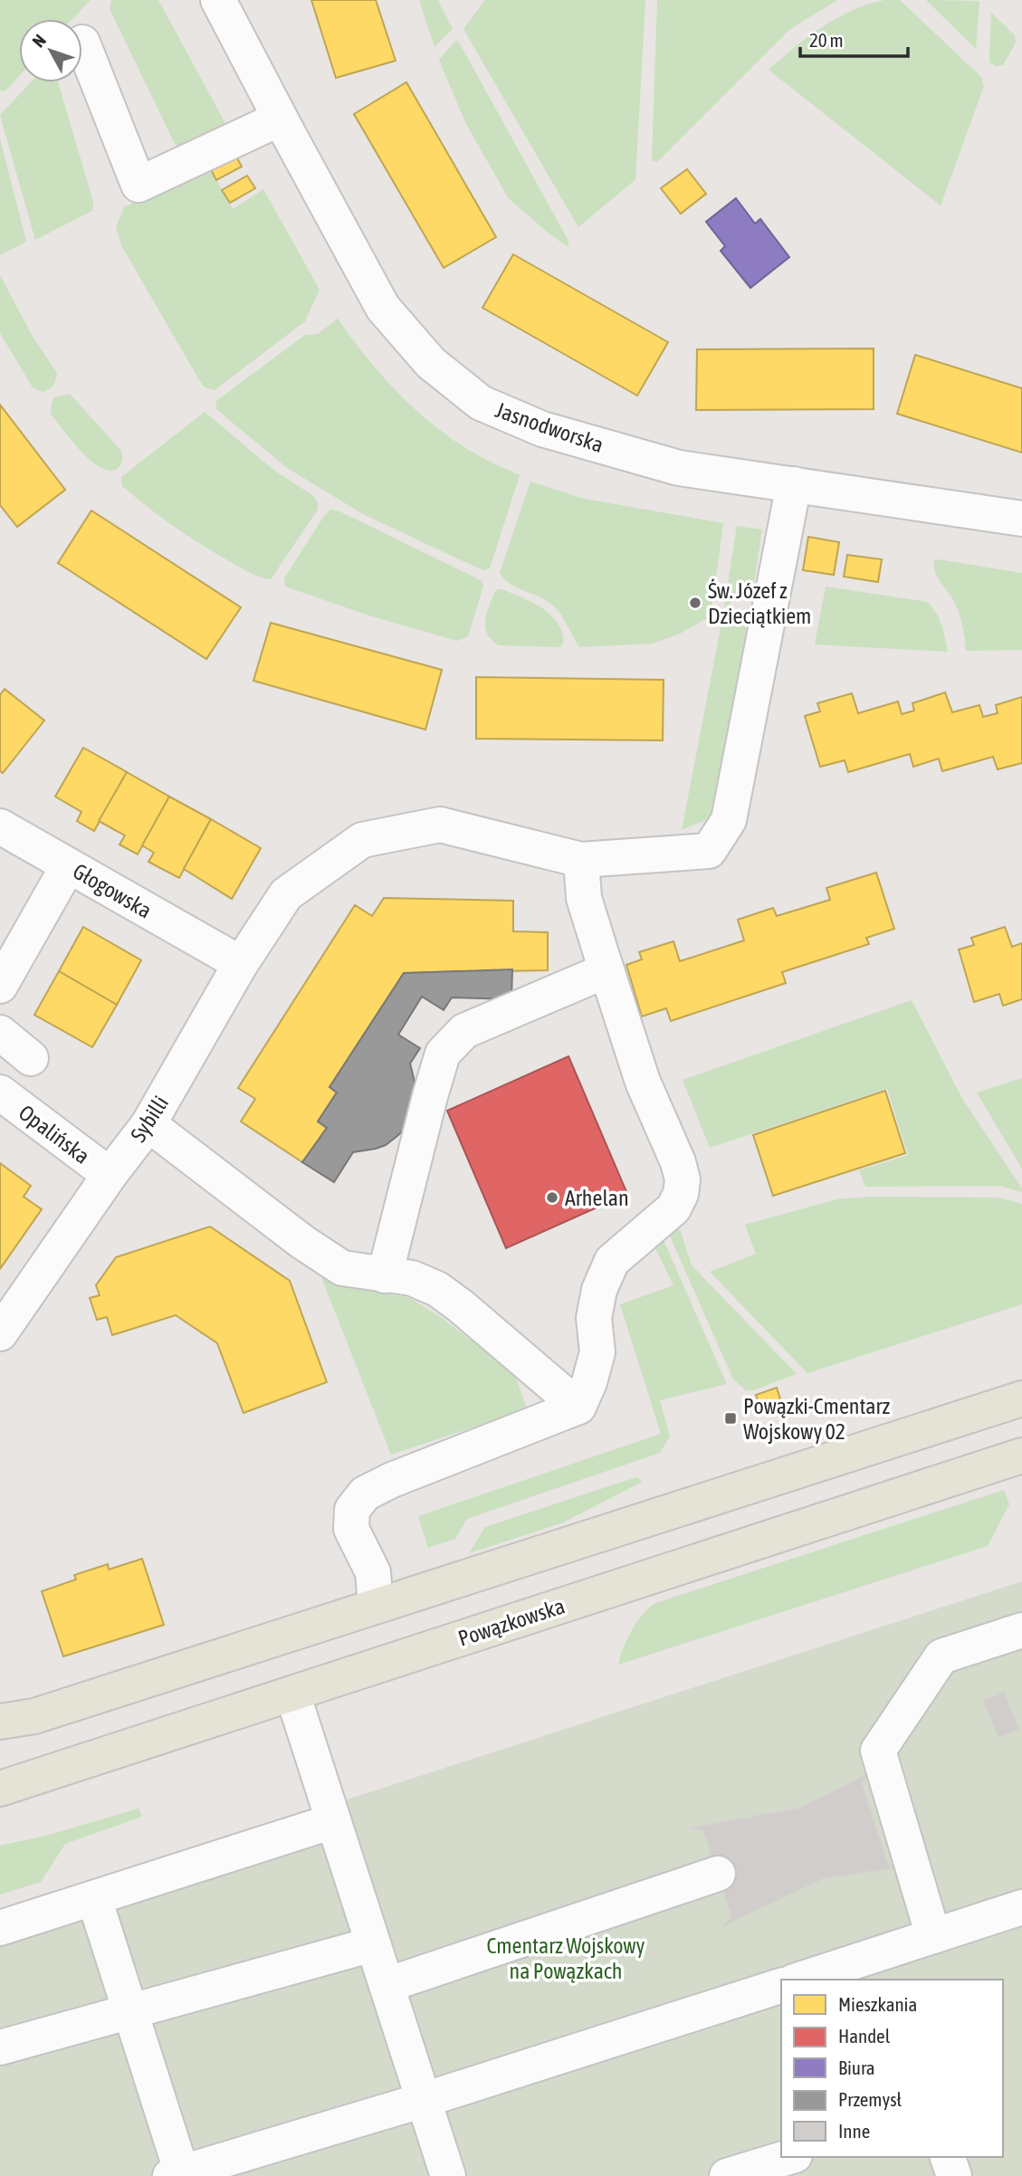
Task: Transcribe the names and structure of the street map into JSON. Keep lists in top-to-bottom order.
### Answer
{
  "streets": {
    "main road": ["Powązkowska"],
    "street": [
      "Jasnodworska",
      "Głogowska",
      "Sybilli",
      "Opalińska"
    ]
  },
  "crossings": [
    ["Sybilli", "Opalińska"]
  ],
  "parks": ["Cmentarz Wojskowy na Powązkach"],
  "places": {
    "other": ["Św. Józef z Dzieciątkiem", "Arhelan"],
    "transit": ["Powązki-Cmentarz Wojskowy 02"]
  },
  "legend": [
    "Mieszkania",
    "Handel",
    "Biura",
    "Przemysł",
    "Inne"
  ],
  "scale_bar": "20 m",
  "north": "top left"
}
